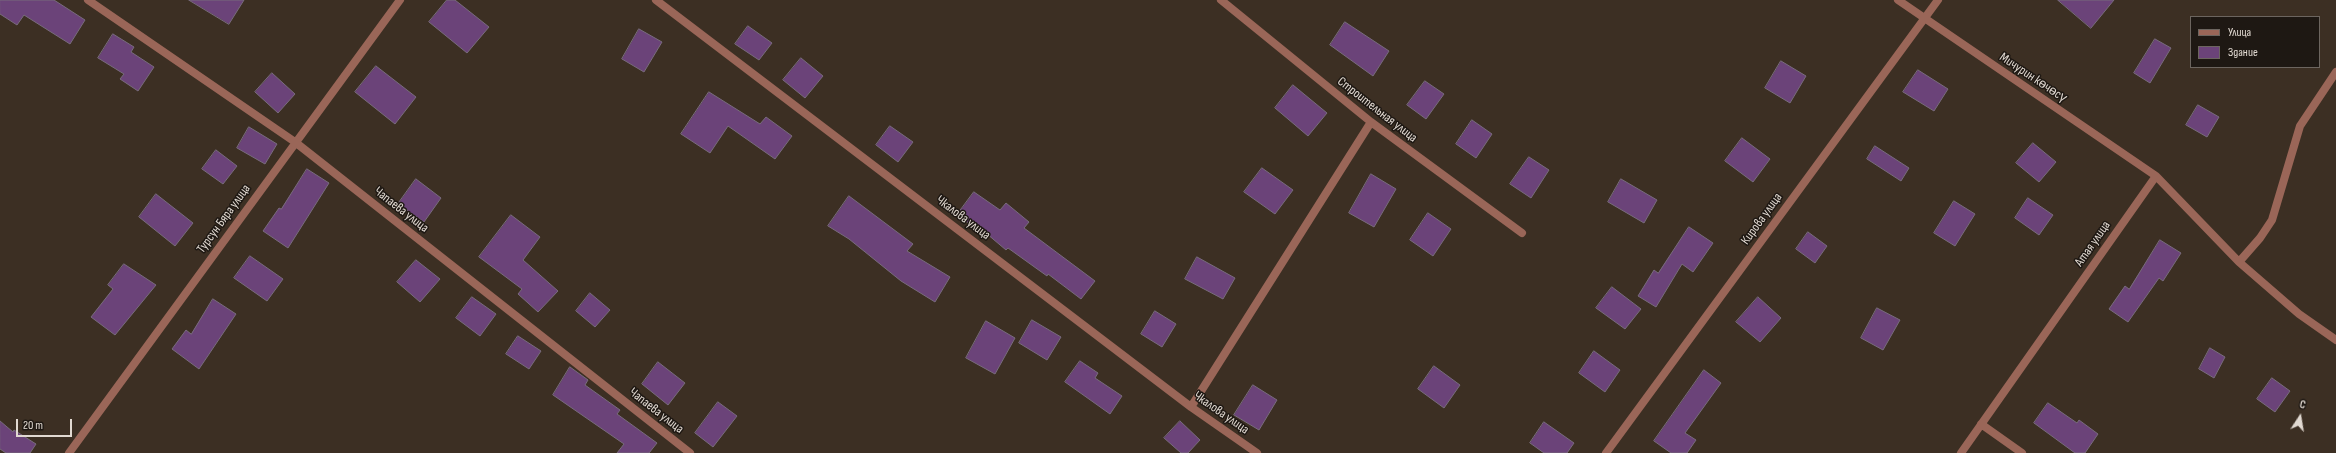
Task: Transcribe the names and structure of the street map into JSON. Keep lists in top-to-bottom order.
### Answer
{
  "streets": {
    "street": [
      "Мичурин көчөсү",
      "Строительная улица",
      "Чапаева улица",
      "Чкалова улица",
      "Турсун Бяра улица",
      "Кирова улица",
      "Атая улица"
    ]
  },
  "crossings": [
    ["Мичурин көчөсү", "Кирова улица"],
    ["Мичурин көчөсү", "Атая улица"],
    ["Чапаева улица", "Турсун Бяра улица"]
  ],
  "legend": ["Улица", "Здание"],
  "scale_bar": "20 m",
  "north": "top"
}
